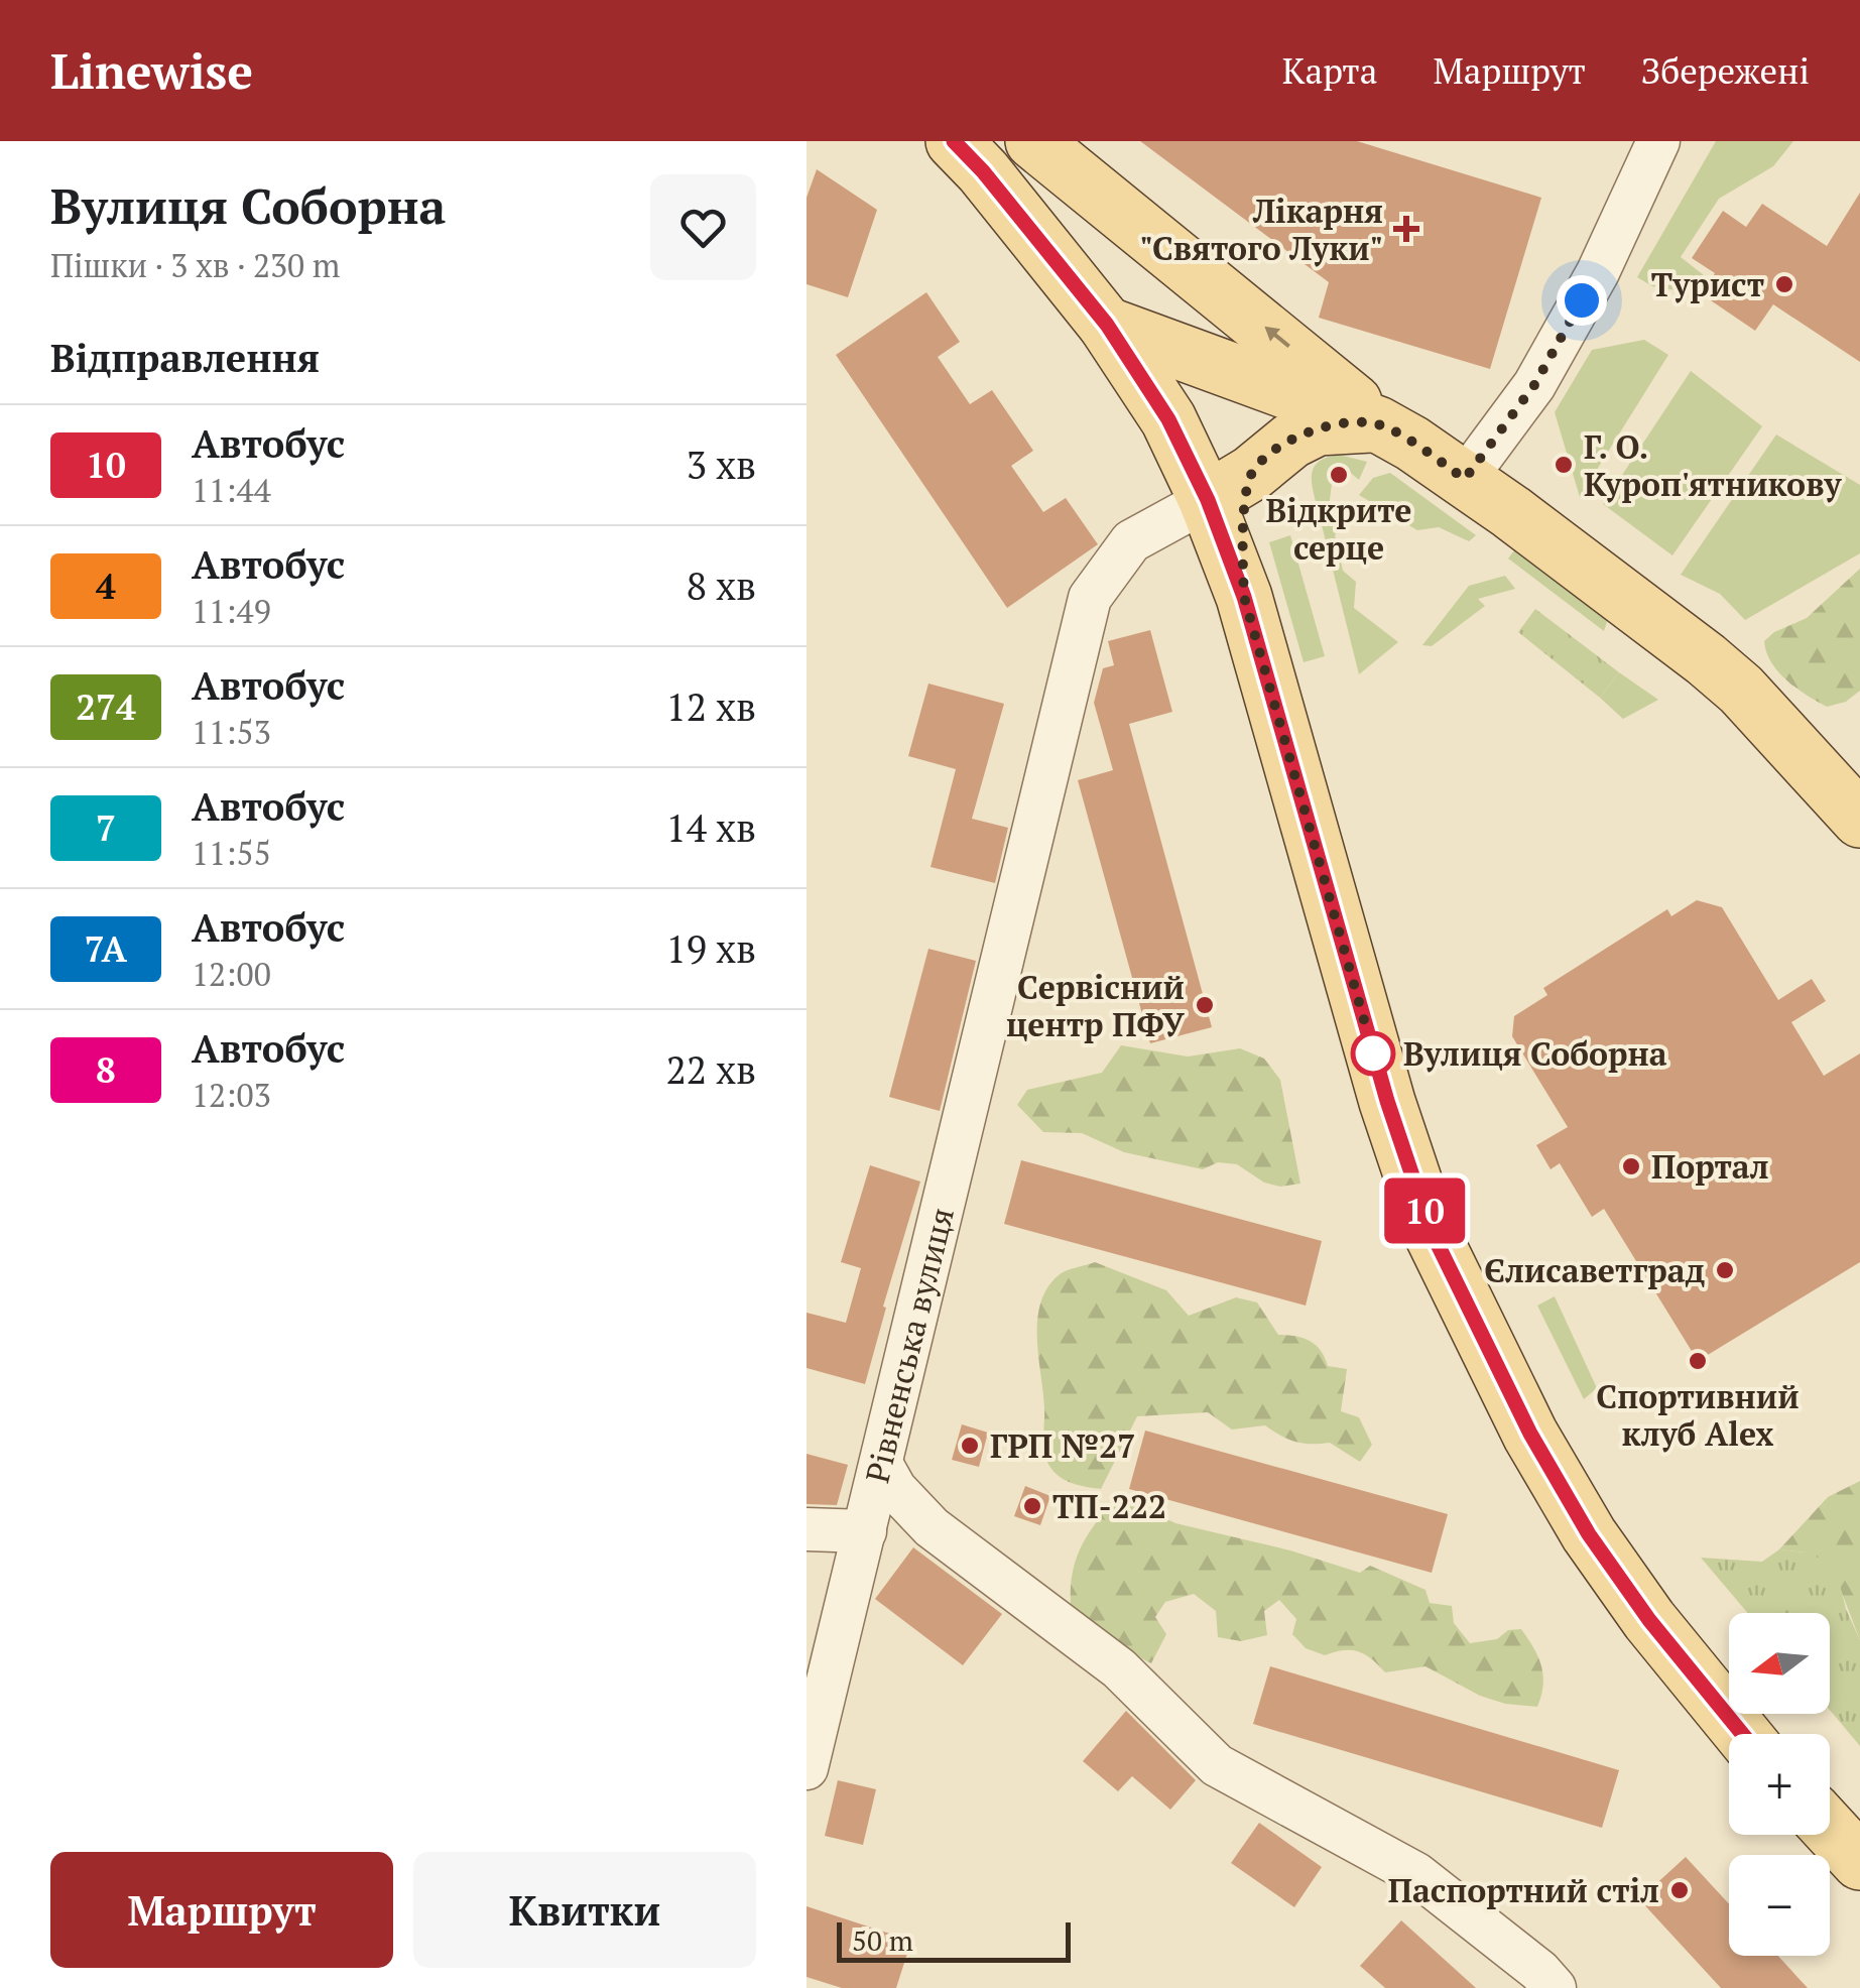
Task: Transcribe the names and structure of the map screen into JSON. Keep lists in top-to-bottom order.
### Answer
{
  "streets": {
    "street": ["Рівненська вулиця"]
  },
  "places": {
    "health": ["Лікарня \"Святого Луки\""],
    "other": [
      "Турист",
      "Г. О. Куроп'ятникову",
      "Відкрите серце",
      "Cервісний центр ПФУ",
      "Вулиця Соборна",
      "Портал",
      "Єлисаветград",
      "Спортивний клуб Alex",
      "ГРП №27",
      "ТП-222",
      "Паспортний стіл"
    ]
  },
  "lines": ["bus line 10"],
  "scale_bar": "50 m",
  "north": "left",
  "page": {
    "header": "Linewise",
    "nav": ["Карта", "Маршрут", "Збережені"],
    "heading": [
      ["Вулиця Соборна", "Пішки · 3 хв · 230 m"],
      "Відправлення"
    ],
    "on_map": "10",
    "list": [
      {
        "mark": "10",
        "name": "Автобус",
        "note": "11:44",
        "value": "3 хв"
      },
      {
        "mark": "4",
        "name": "Автобус",
        "note": "11:49",
        "value": "8 хв"
      },
      {
        "mark": "274",
        "name": "Автобус",
        "note": "11:53",
        "value": "12 хв"
      },
      {
        "mark": "7",
        "name": "Автобус",
        "note": "11:55",
        "value": "14 хв"
      },
      {
        "mark": "7А",
        "name": "Автобус",
        "note": "12:00",
        "value": "19 хв"
      },
      {
        "mark": "8",
        "name": "Автобус",
        "note": "12:03",
        "value": "22 хв"
      }
    ],
    "map_buttons": ["+", "−"],
    "buttons": ["Маршрут", "Квитки"],
    "scale": "50 m"
  }
}
